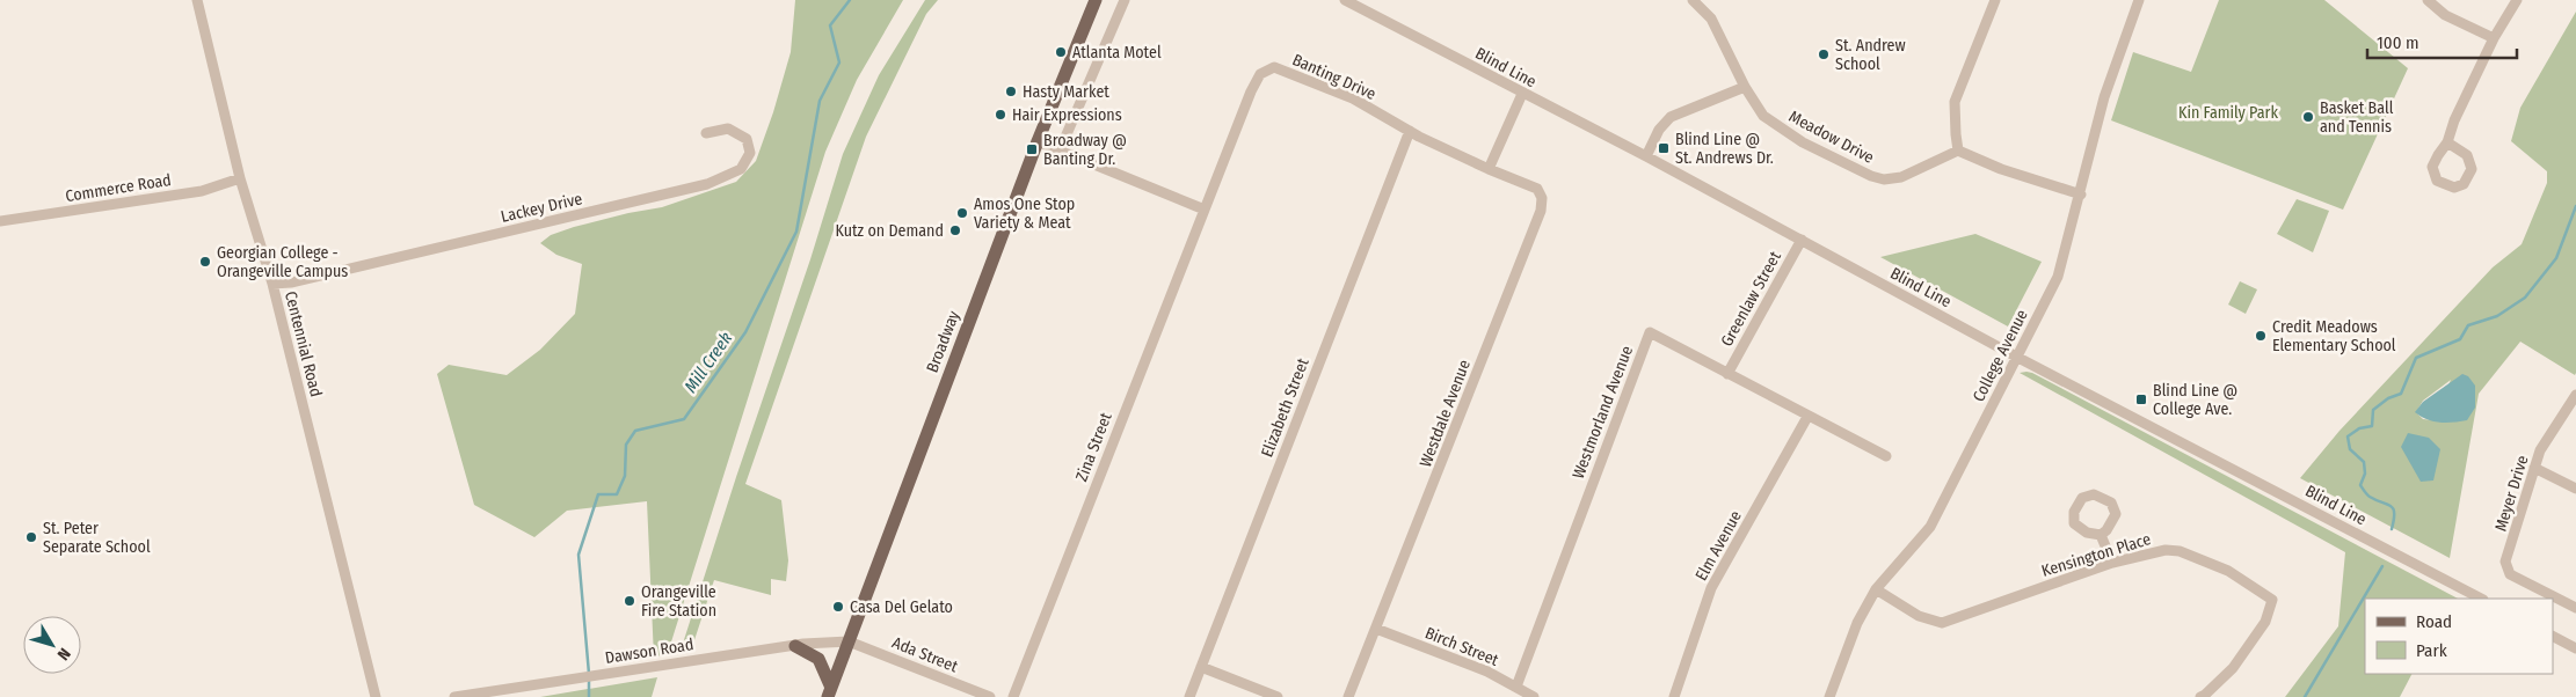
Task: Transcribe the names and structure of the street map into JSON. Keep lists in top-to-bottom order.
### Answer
{
  "streets": {
    "main road": ["Broadway"],
    "street": [
      "Blind Line",
      "Banting Drive",
      "Meadow Drive",
      "Commerce Road",
      "Lackey Drive",
      "Greenlaw Street",
      "Centennial Road",
      "College Avenue",
      "Elizabeth Street",
      "Westmorland Avenue",
      "Westdale Avenue",
      "Zina Street",
      "Meyer Drive",
      "Elm Avenue",
      "Kensington Place",
      "Birch Street",
      "Dawson Road",
      "Ada Street"
    ]
  },
  "crossings": [
    ["Blind Line", "Greenlaw Street"],
    ["Blind Line", "College Avenue"],
    ["Banting Drive", "Elizabeth Street"],
    ["Banting Drive", "Westdale Avenue"],
    ["Banting Drive", "Zina Street"],
    ["Commerce Road", "Centennial Road"],
    ["Lackey Drive", "Centennial Road"],
    ["Greenlaw Street", "Westmorland Avenue"],
    ["Broadway", "Dawson Road"],
    ["Broadway", "Ada Street"],
    ["College Avenue", "Kensington Place"],
    ["Westmorland Avenue", "Elm Avenue"],
    ["Westmorland Avenue", "Birch Street"],
    ["Westdale Avenue", "Birch Street"],
    ["Dawson Road", "Ada Street"]
  ],
  "water": ["Mill Creek"],
  "parks": ["Kin Family Park"],
  "places": {
    "other": [
      "Atlanta Motel",
      "St. Andrew School",
      "Hasty Market",
      "Hair Expressions",
      "Basket Ball and Tennis",
      "Amos One Stop Variety & Meat",
      "Kutz on Demand",
      "Georgian College - Orangeville Campus",
      "Credit Meadows Elementary School",
      "St. Peter Separate School",
      "Orangeville Fire Station",
      "Casa Del Gelato"
    ],
    "transit": ["Blind Line @ St. Andrews Dr.", "Broadway @ Banting Dr.", "Blind Line @ College Ave."]
  },
  "legend": ["Road", "Park"],
  "scale_bar": "100 m",
  "north": "bottom right"
}
